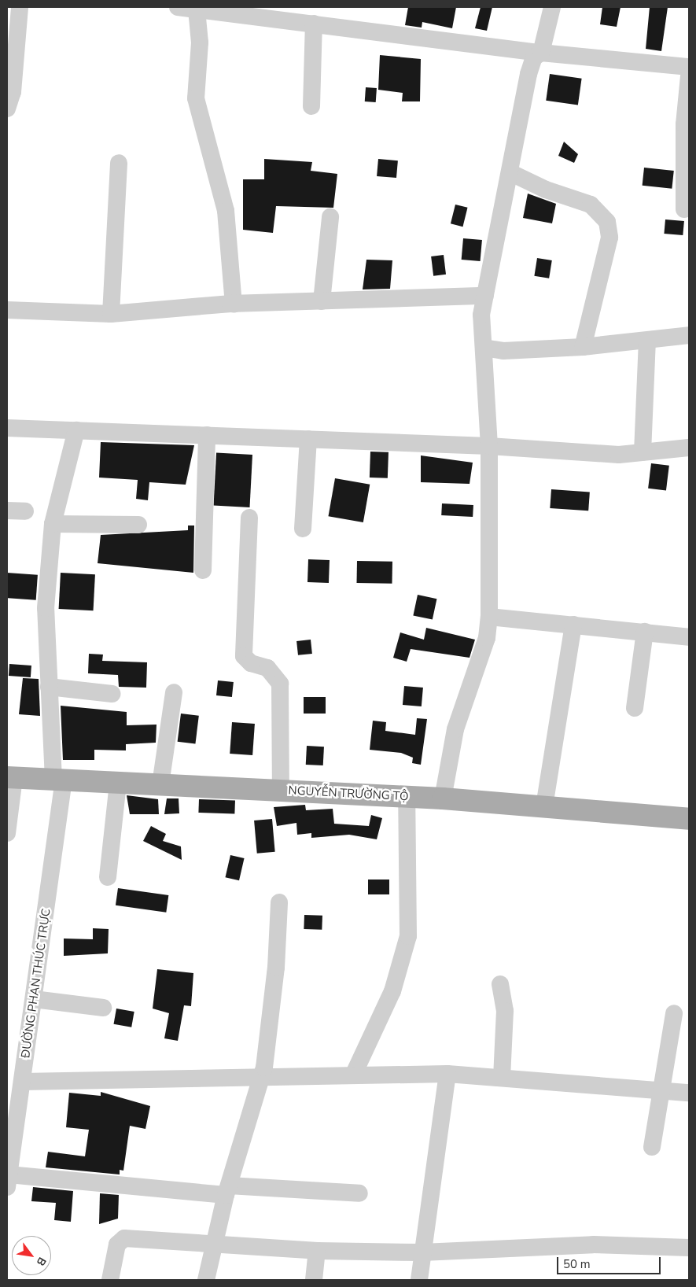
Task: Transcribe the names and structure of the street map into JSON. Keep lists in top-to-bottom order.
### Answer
{
  "streets": {
    "main road": ["NGUYỄN TRƯỜNG TỘ"],
    "street": ["ĐƯỜNG PHAN THÚC TRỰC"]
  },
  "crossings": [
    ["NGUYỄN TRƯỜNG TỘ", "ĐƯỜNG PHAN THÚC TRỰC"]
  ],
  "scale_bar": "50 m",
  "north": "bottom right"
}
